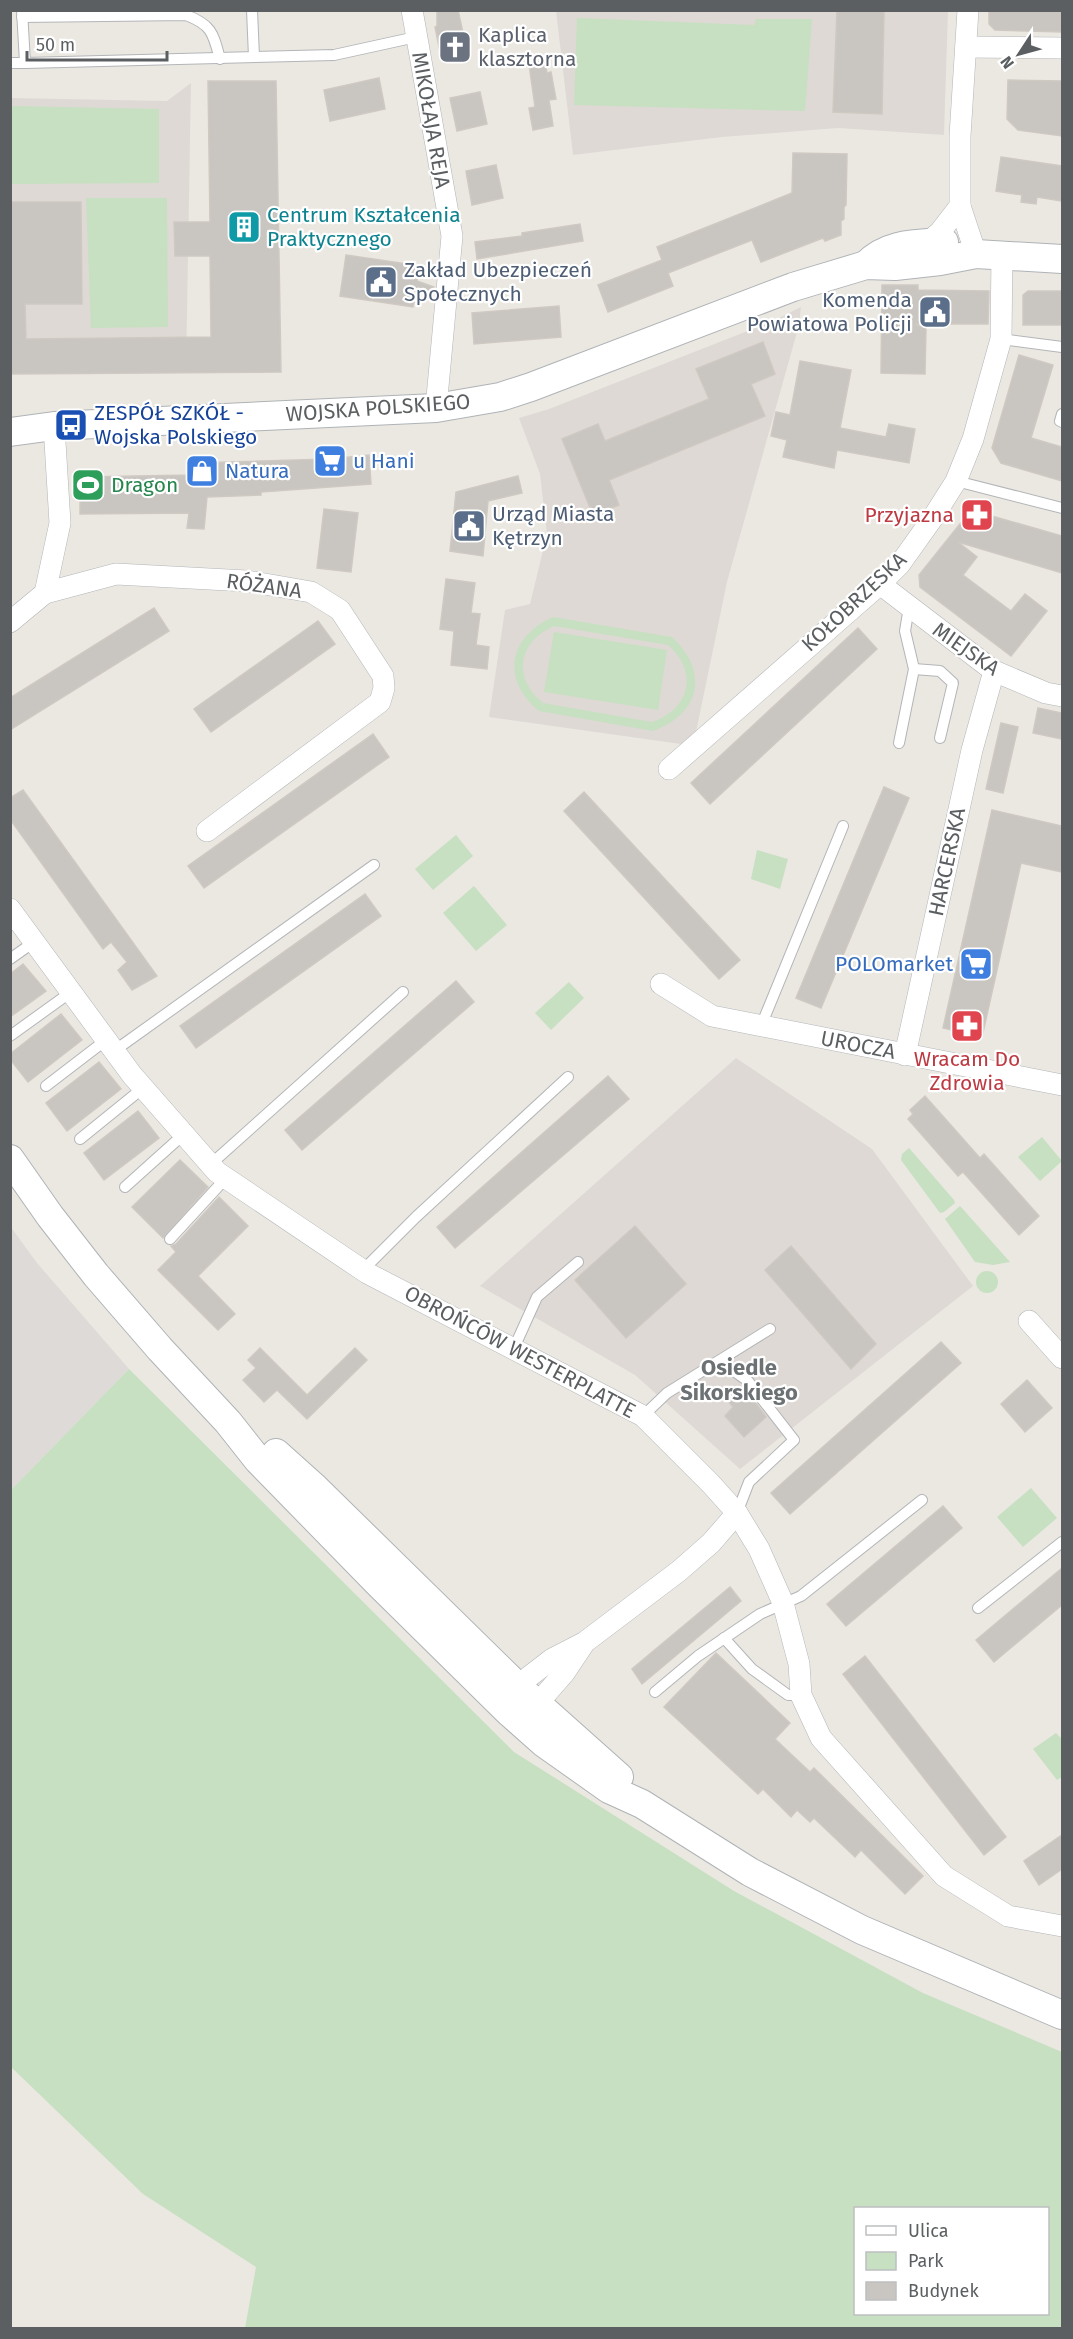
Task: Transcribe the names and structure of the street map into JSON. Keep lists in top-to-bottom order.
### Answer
{
  "streets": {
    "street": [
      "MIKOŁAJA REJA",
      "WOJSKA POLSKIEGO",
      "RÓŻANA",
      "KOŁOBRZESKA",
      "MIEJSKA",
      "HARCERSKA",
      "UROCZA",
      "OBROŃCÓW WESTERPLATTE"
    ]
  },
  "crossings": [
    ["MIKOŁAJA REJA", "WOJSKA POLSKIEGO"],
    ["WOJSKA POLSKIEGO", "KOŁOBRZESKA"],
    ["KOŁOBRZESKA", "MIEJSKA"],
    ["MIEJSKA", "HARCERSKA"],
    ["HARCERSKA", "UROCZA"]
  ],
  "districts": ["Osiedle Sikorskiego"],
  "places": {
    "church": ["Kaplica klasztorna"],
    "building": ["Centrum Kształcenia Praktycznego"],
    "public building": ["Zakład Ubezpieczeń Społecznych", "Komenda Powiatowa Policji", "Urząd Miasta Kętrzyn"],
    "bus stop": ["ZESPÓŁ SZKÓŁ - Wojska Polskiego"],
    "supermarket": ["u Hani", "POLOmarket"],
    "shop": ["Natura"],
    "sports": ["Dragon"],
    "pharmacy": ["Przyjazna", "Wracam Do Zdrowia"]
  },
  "legend": ["Ulica", "Park", "Budynek"],
  "scale_bar": "50 m",
  "north": "bottom left"
}
